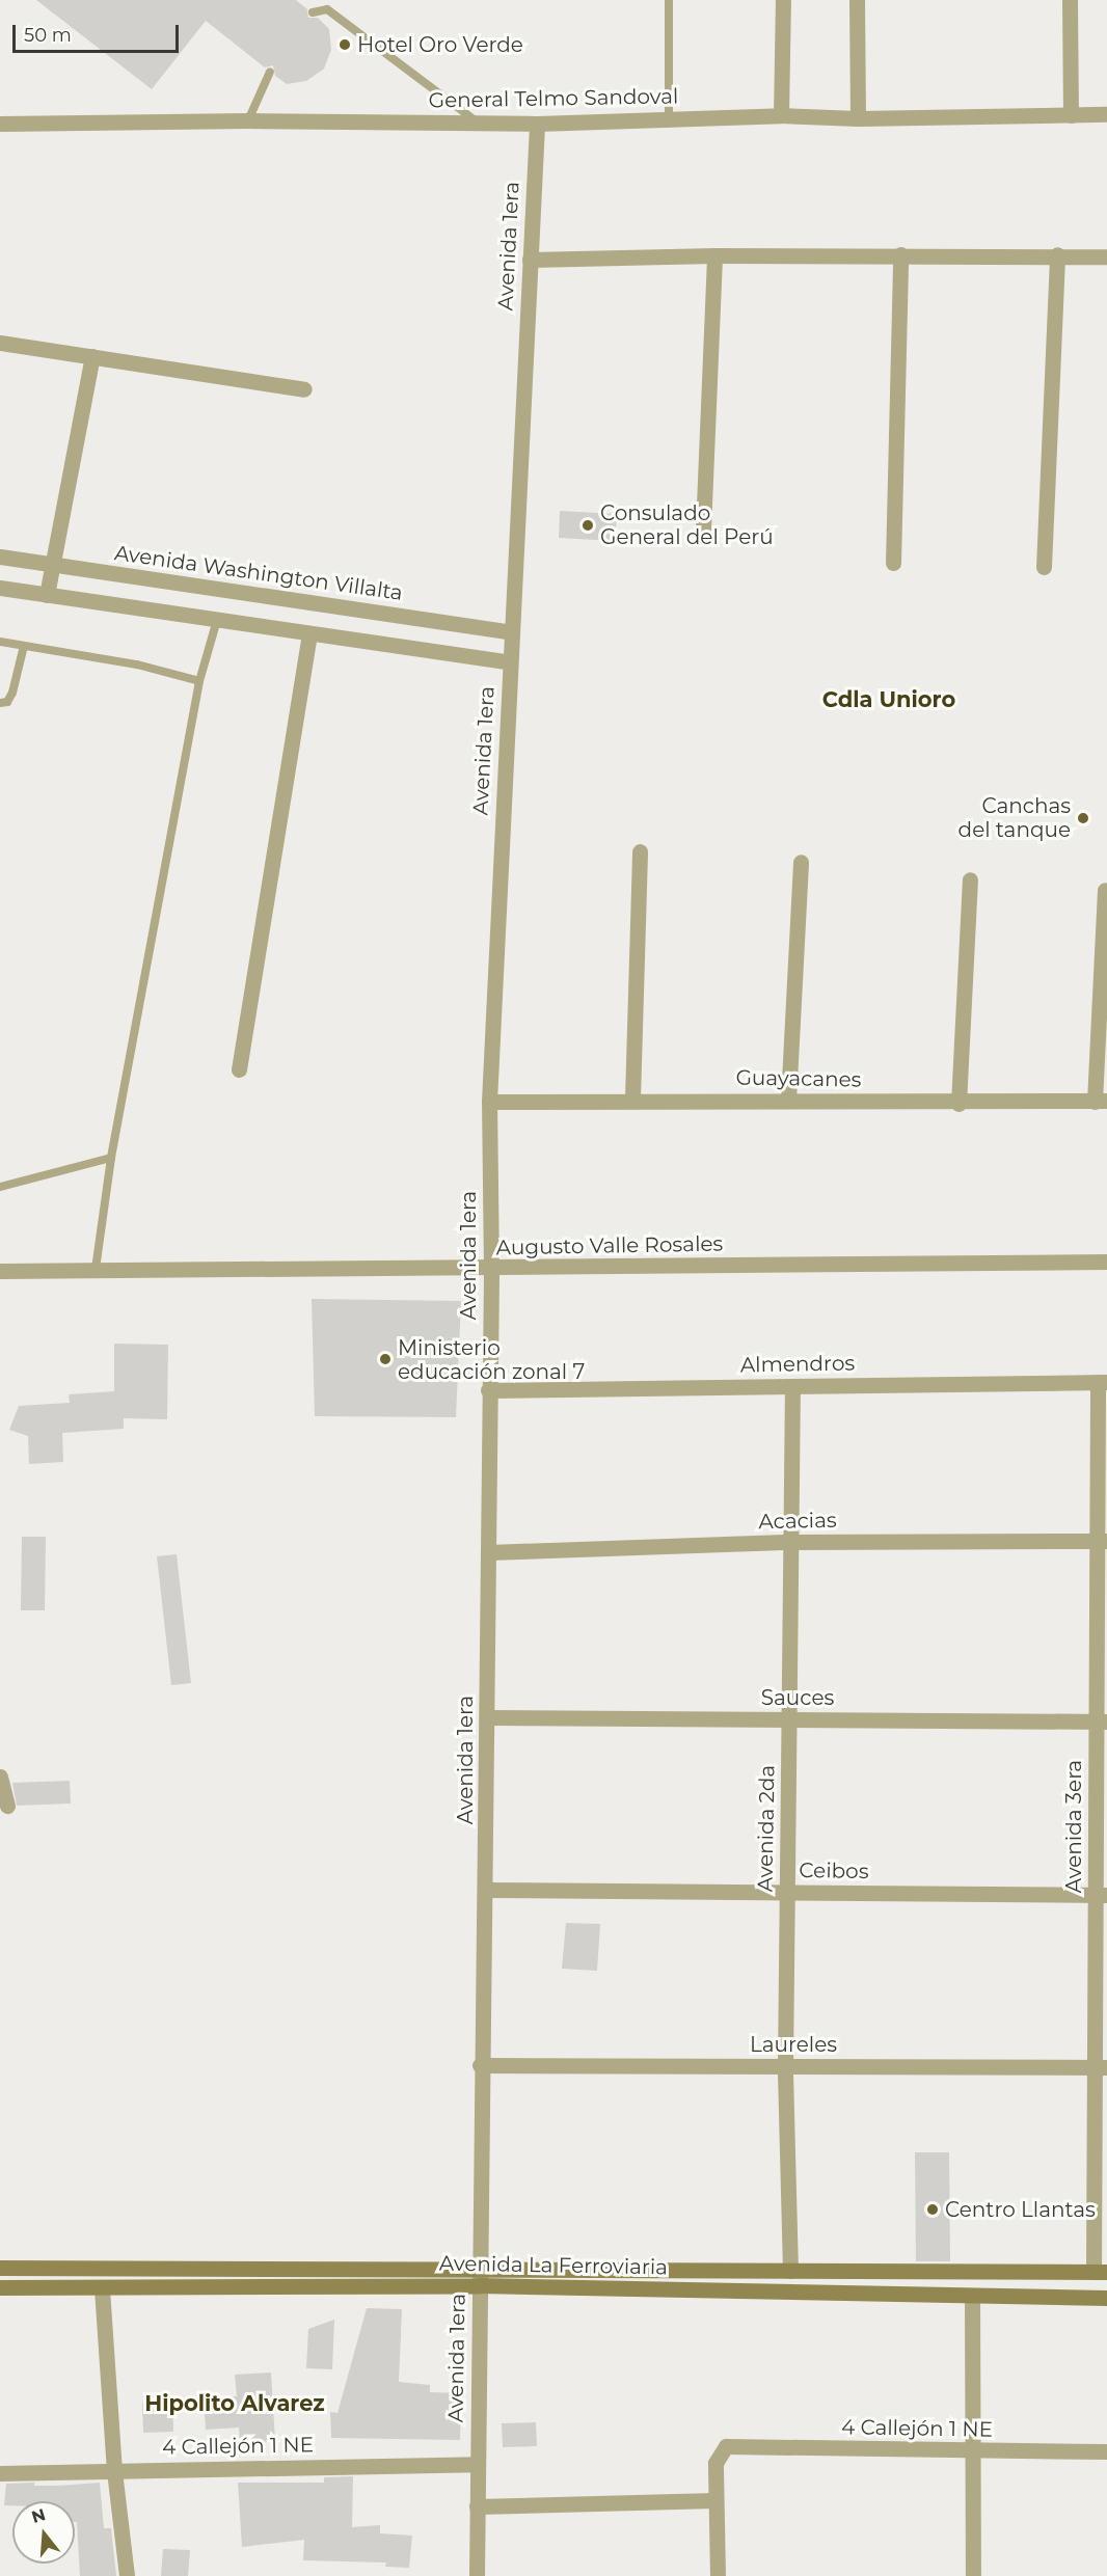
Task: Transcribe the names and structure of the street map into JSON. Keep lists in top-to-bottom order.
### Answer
{
  "streets": {
    "main road": ["Avenida La Ferroviaria"],
    "street": [
      "General Telmo Sandoval",
      "Avenida 1era",
      "Avenida Washington Villalta",
      "Guayacanes",
      "Augusto Valle Rosales",
      "Almendros",
      "Acacias",
      "Sauces",
      "Avenida 3era",
      "Avenida 2da",
      "Ceibos",
      "Laureles",
      "4 Callejón 1 NE"
    ]
  },
  "crossings": [
    ["General Telmo Sandoval", "Avenida 1era"],
    ["Avenida 1era", "Avenida Washington Villalta"],
    ["Avenida 1era", "Guayacanes"],
    ["Avenida 1era", "Augusto Valle Rosales"],
    ["Avenida 1era", "Almendros"],
    ["Avenida 1era", "Acacias"],
    ["Avenida 1era", "Sauces"],
    ["Avenida 1era", "Ceibos"],
    ["Avenida 1era", "Laureles"],
    ["Avenida 1era", "Avenida La Ferroviaria"],
    ["Avenida 1era", "4 Callejón 1 NE"],
    ["Almendros", "Avenida 3era"],
    ["Almendros", "Avenida 2da"],
    ["Acacias", "Avenida 3era"],
    ["Acacias", "Avenida 2da"],
    ["Sauces", "Avenida 3era"],
    ["Sauces", "Avenida 2da"],
    ["Avenida 3era", "Ceibos"],
    ["Avenida 3era", "Laureles"],
    ["Avenida 3era", "Avenida La Ferroviaria"],
    ["Avenida 2da", "Ceibos"],
    ["Avenida 2da", "Laureles"],
    ["Avenida 2da", "Avenida La Ferroviaria"]
  ],
  "districts": ["Cdla Unioro", "Hipolito Alvarez"],
  "places": [
    "Hotel Oro Verde",
    "Consulado General del Perú",
    "Canchas del tanque",
    "Ministerio educación zonal 7",
    "Centro Llantas"
  ],
  "scale_bar": "50 m",
  "north": "top"
}
